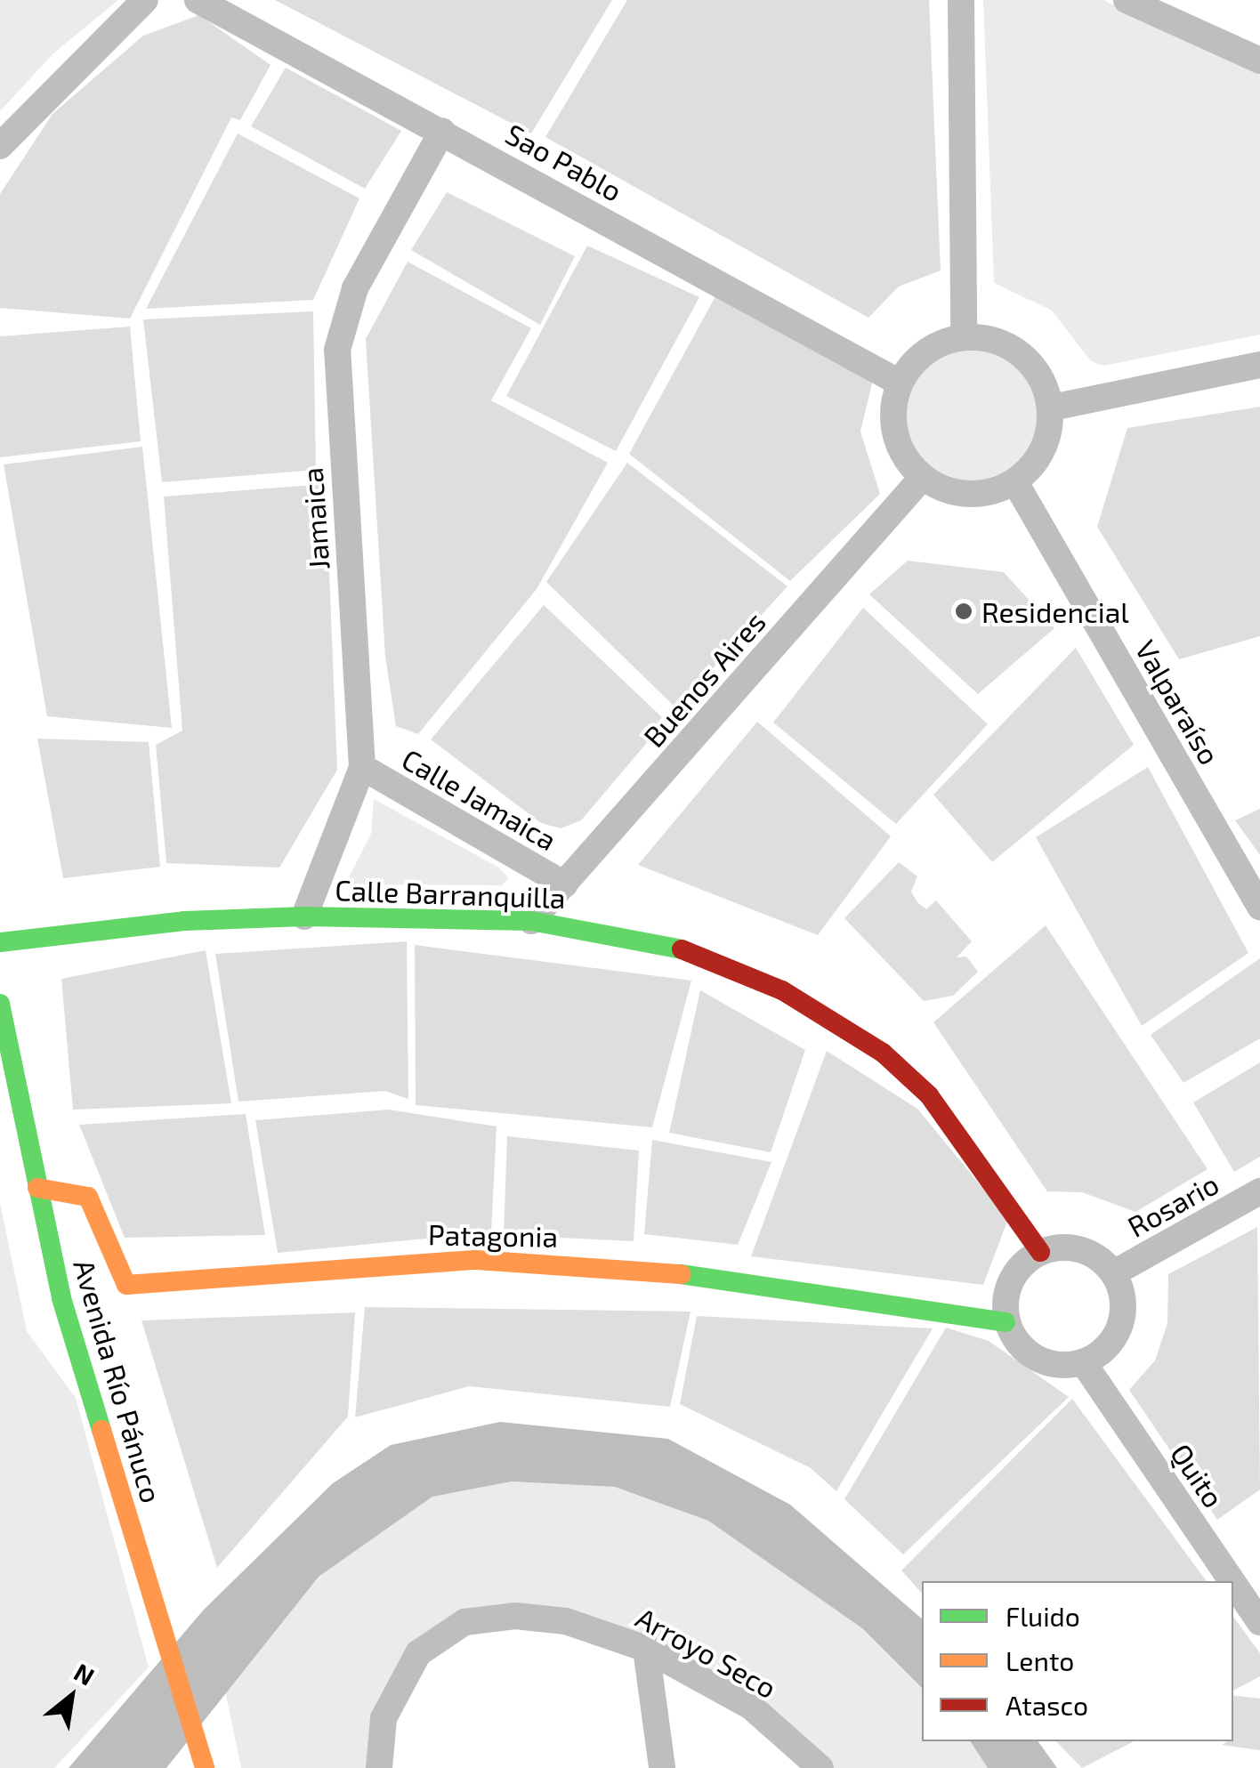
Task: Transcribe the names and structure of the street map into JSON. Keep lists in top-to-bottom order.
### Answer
{
  "streets": {
    "street": [
      "Sao Pablo",
      "Jamaica",
      "Buenos Aires",
      "Valparaíso",
      "Calle Jamaica",
      "Calle Barranquilla",
      "Rosario",
      "Patagonia",
      "Avenida Río Pánuco",
      "Quito",
      "Arroyo Seco"
    ]
  },
  "crossings": [
    ["Sao Pablo", "Jamaica"],
    ["Sao Pablo", "Buenos Aires"],
    ["Sao Pablo", "Valparaíso"],
    ["Jamaica", "Calle Jamaica"],
    ["Jamaica", "Calle Barranquilla"],
    ["Buenos Aires", "Valparaíso"],
    ["Buenos Aires", "Calle Jamaica"],
    ["Buenos Aires", "Calle Barranquilla"],
    ["Calle Barranquilla", "Rosario"],
    ["Calle Barranquilla", "Patagonia"],
    ["Calle Barranquilla", "Quito"],
    ["Rosario", "Patagonia"],
    ["Rosario", "Quito"],
    ["Patagonia", "Avenida Río Pánuco"],
    ["Patagonia", "Quito"]
  ],
  "places": ["Residencial"],
  "legend": ["Fluido", "Lento", "Atasco"],
  "north": "top right"
}
